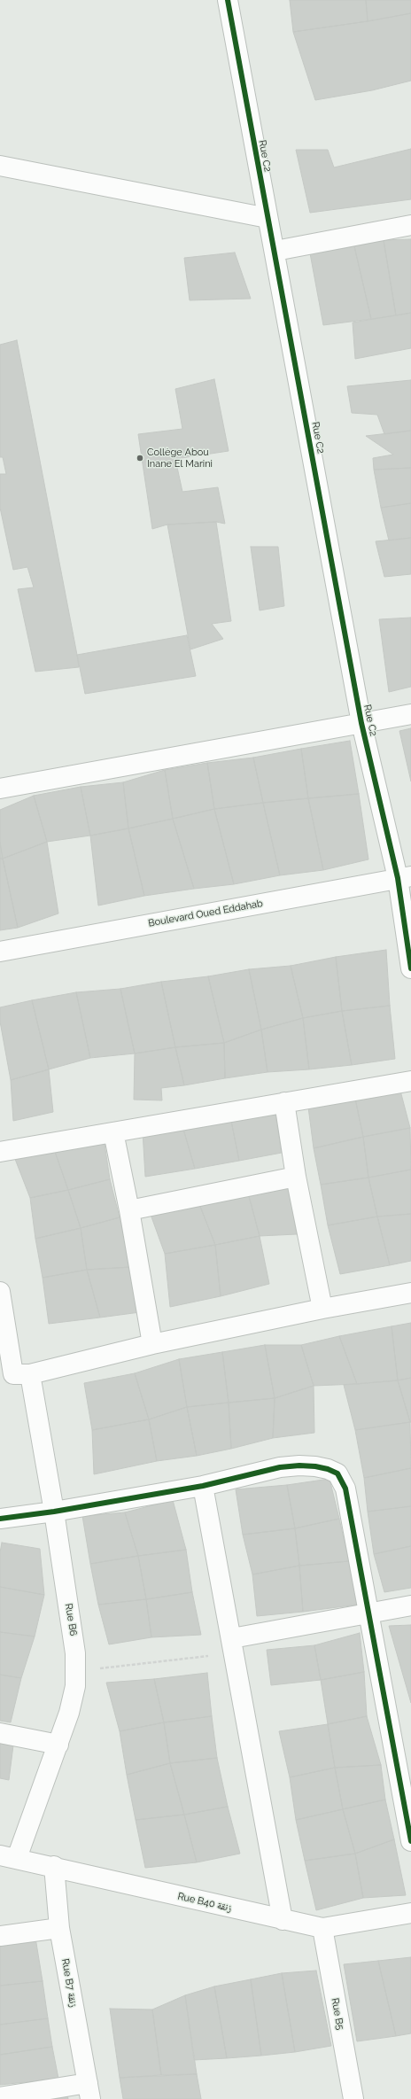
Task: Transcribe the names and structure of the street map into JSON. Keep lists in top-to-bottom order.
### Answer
{
  "streets": {
    "street": [
      "Rue C2",
      "Boulevard Oued Eddahab",
      "Rue B6",
      "Rue B40 زنقة",
      "Rue B7 زنقة",
      "Rue B5"
    ]
  },
  "crossings": [
    ["Rue C2", "Boulevard Oued Eddahab"],
    ["Rue B6", "Rue B40 زنقة"],
    ["Rue B40 زنقة", "Rue B7 زنقة"],
    ["Rue B40 زنقة", "Rue B5"]
  ],
  "places": ["Collège Abou Inane El Marini"]
}
